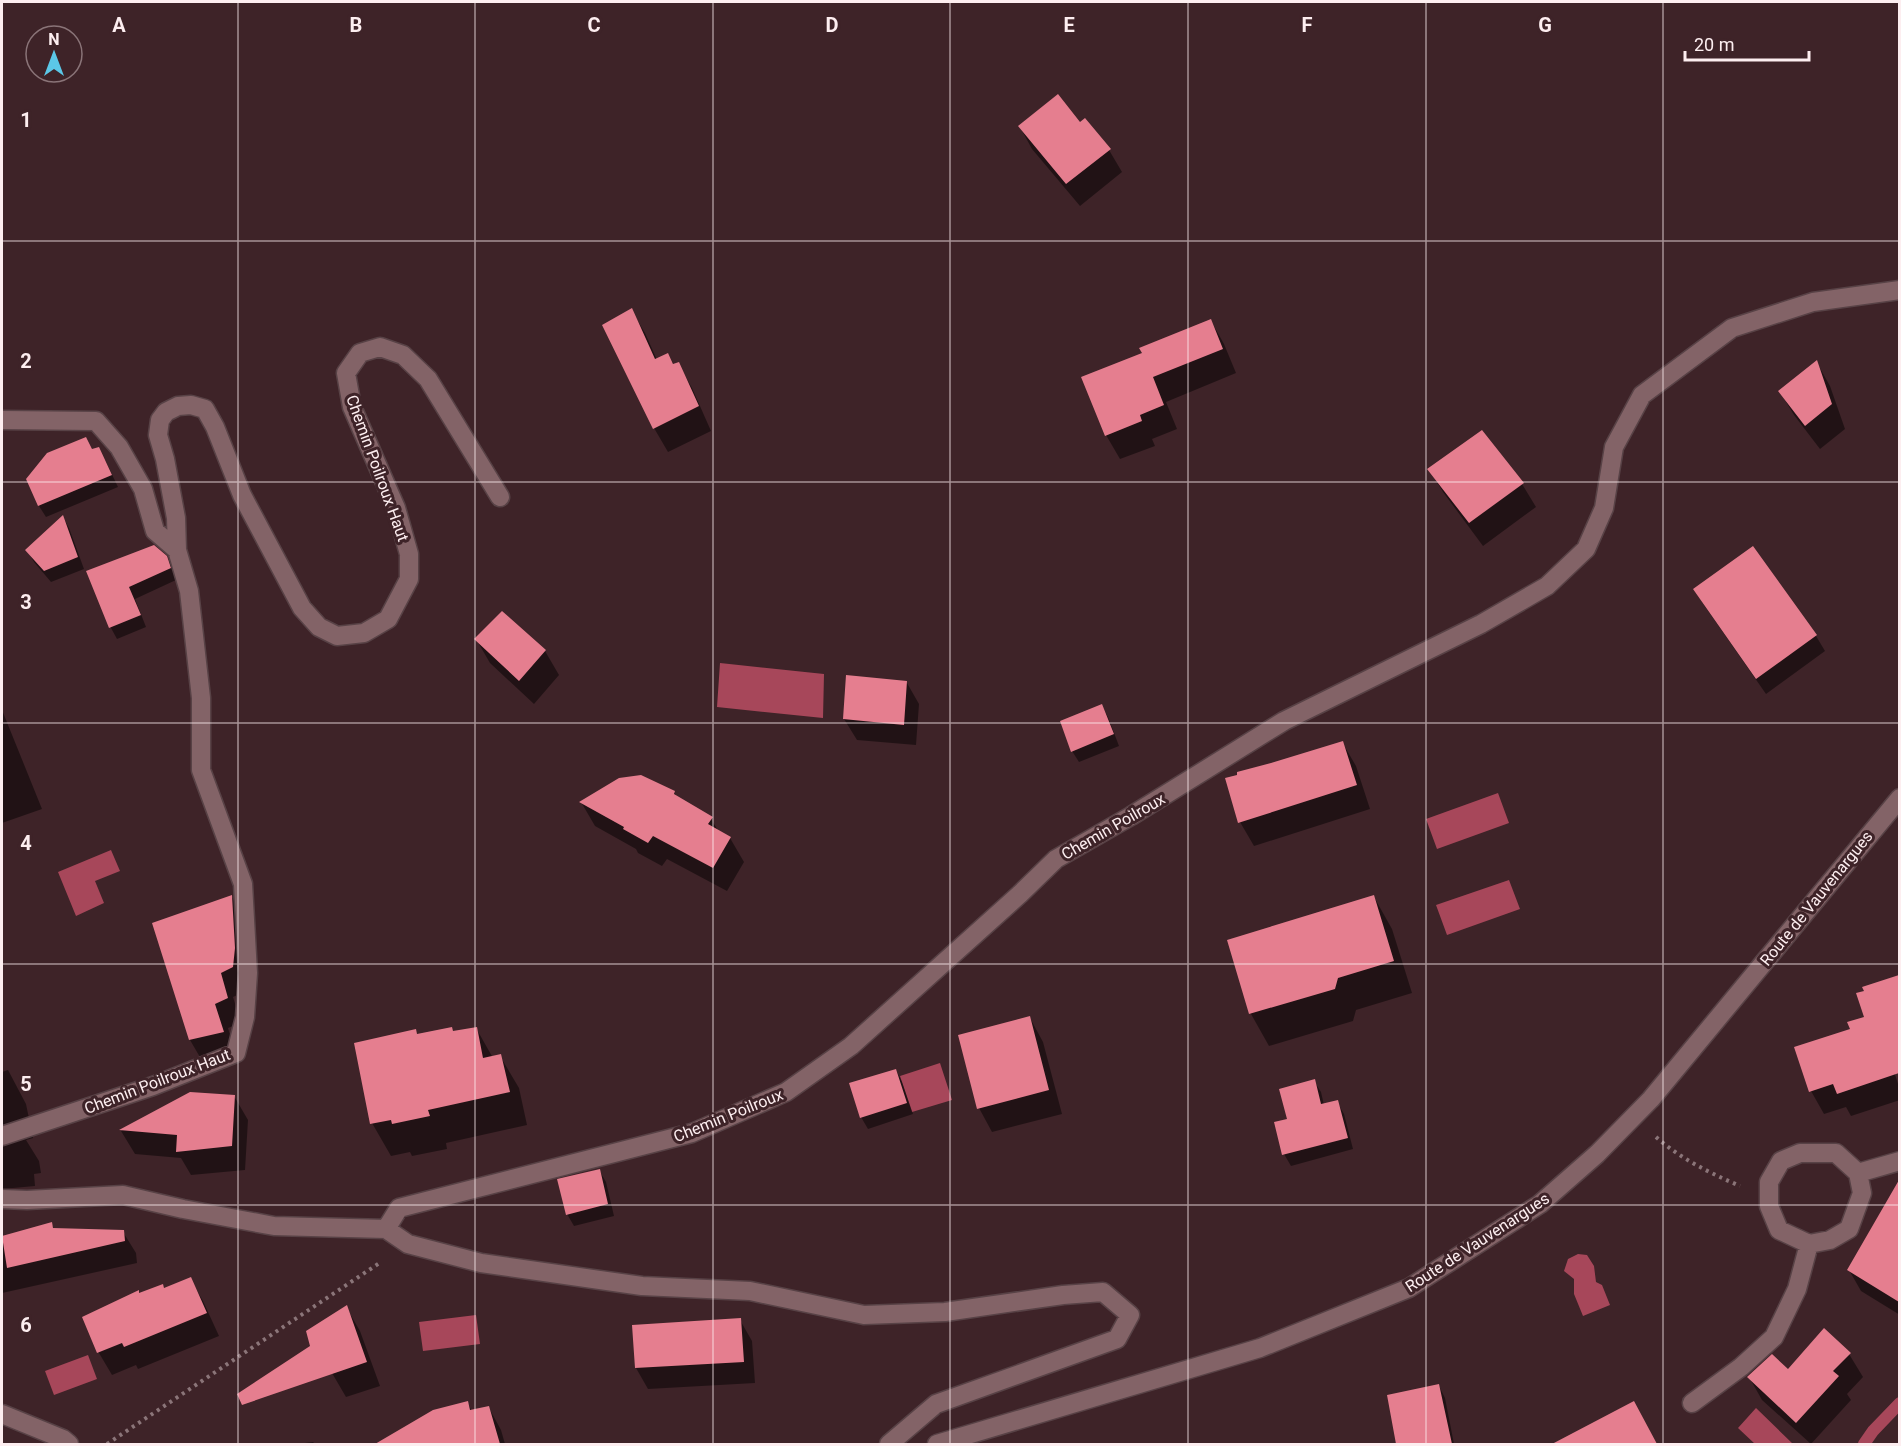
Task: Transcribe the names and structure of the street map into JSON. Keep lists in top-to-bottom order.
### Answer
{
  "streets": {
    "street": ["Chemin Poilroux Haut", "Chemin Poilroux", "Route de Vauvenargues"]
  },
  "scale_bar": "20 m",
  "north": "top",
  "grid": {
    "columns": [
      "A",
      "B",
      "C",
      "D",
      "E",
      "F",
      "G"
    ],
    "rows": [
      "1",
      "2",
      "3",
      "4",
      "5",
      "6"
    ]
  }
}
